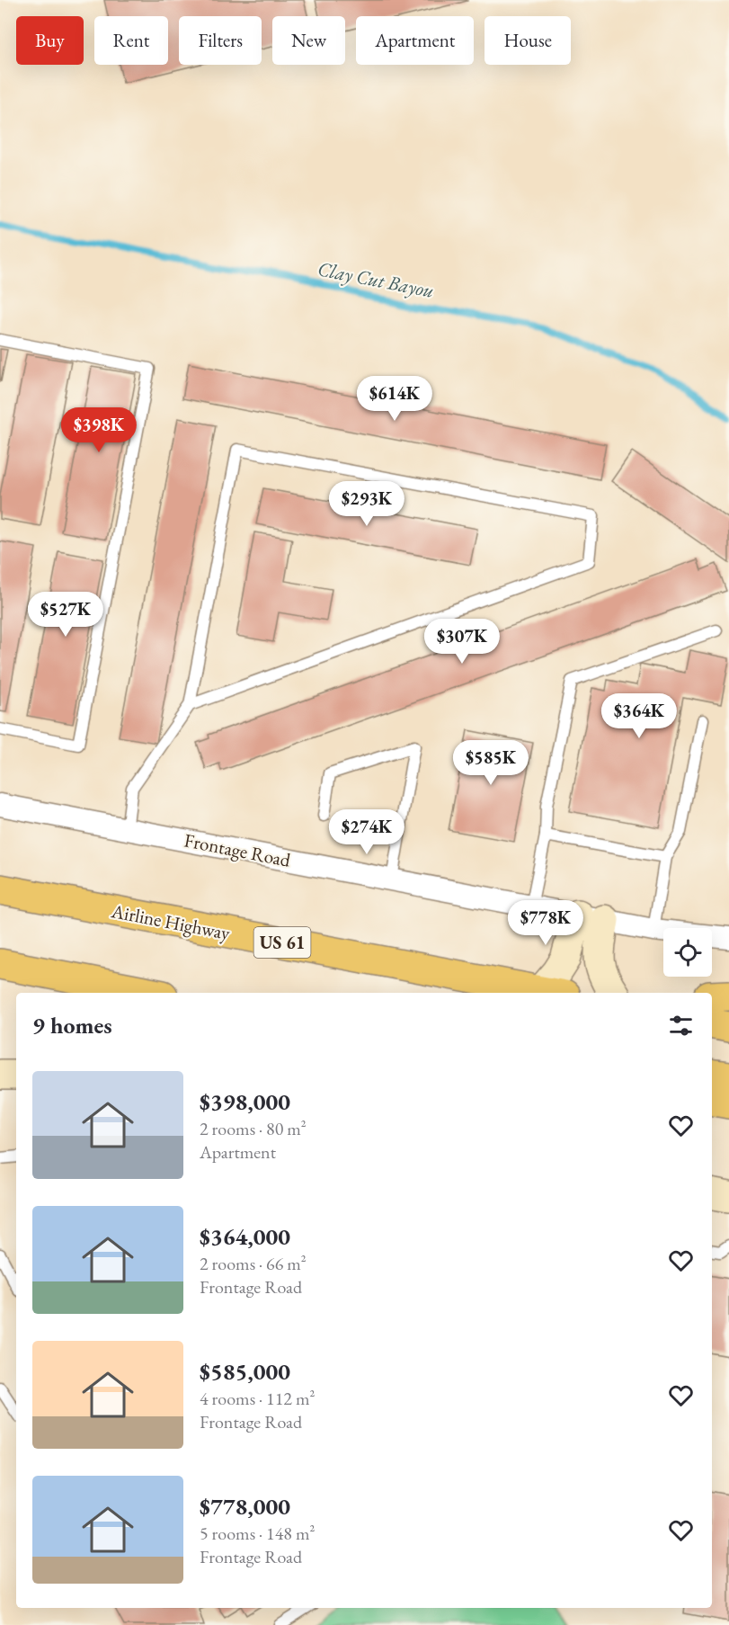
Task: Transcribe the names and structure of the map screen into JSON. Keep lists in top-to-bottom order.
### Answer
{
  "streets": {
    "highway": ["Airline Highway", "US 61"],
    "street": ["Frontage Road"]
  },
  "water": ["Clay Cut Bayou"],
  "page": {
    "chip": [
      "Buy",
      "Rent",
      "Filters",
      "New",
      "Apartment",
      "House"
    ],
    "price": [
      "$614K",
      "$398K",
      "$293K",
      "$527K",
      "$307K",
      "$364K",
      "$585K",
      "$274K",
      "$778K"
    ],
    "heading": "9 homes",
    "list": [
      {
        "name": "$398,000",
        "note": "2 rooms · 80 m² · Apartment"
      },
      {
        "name": "$364,000",
        "note": "2 rooms · 66 m² · Frontage Road"
      },
      {
        "name": "$585,000",
        "note": "4 rooms · 112 m² · Frontage Road"
      },
      {
        "name": "$778,000",
        "note": "5 rooms · 148 m² · Frontage Road"
      }
    ]
  }
}
